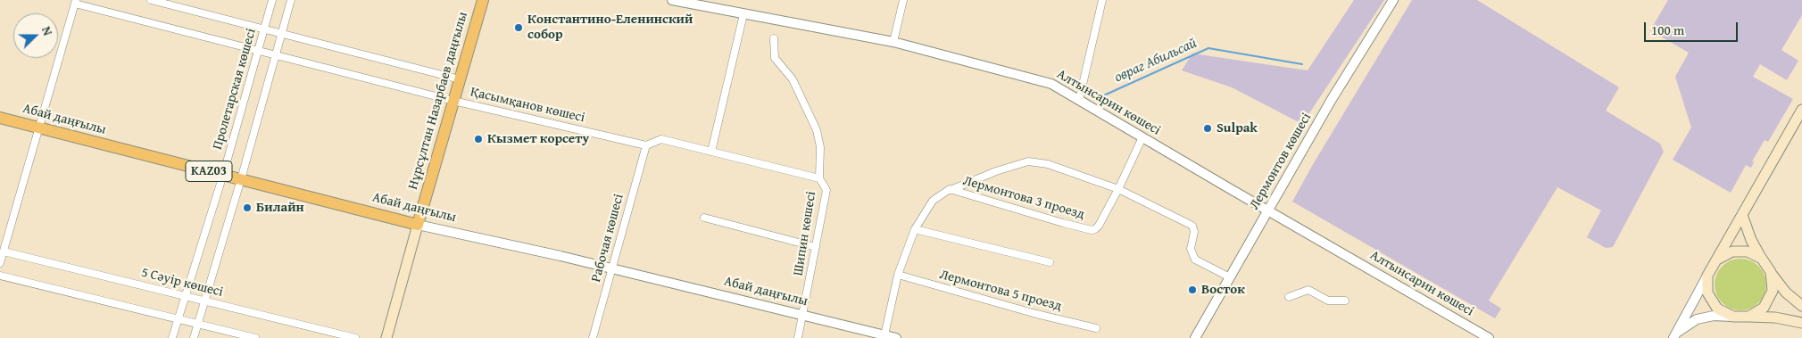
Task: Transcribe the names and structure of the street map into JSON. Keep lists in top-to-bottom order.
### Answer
{
  "streets": {
    "main road": ["Нұрсұлтан Назарбаев даңғылы", "Абай даңғылы", "KАZ03"],
    "street": [
      "Пролетарская көшесі",
      "Алтынсарин көшесі",
      "Қасымқанов көшесі",
      "Лермонтов көшесі",
      "Лермонтова 3 проезд",
      "Шипин көшесі",
      "Рабочая көшесі",
      "5 Сәуір көшесі",
      "Лермонтова 5 проезд"
    ]
  },
  "crossings": [
    ["Пролетарская көшесі", "Қасымқанов көшесі"],
    ["Пролетарская көшесі", "Абай даңғылы"],
    ["Пролетарская көшесі", "5 Сәуір көшесі"],
    ["Нұрсұлтан Назарбаев даңғылы", "Қасымқанов көшесі"],
    ["Нұрсұлтан Назарбаев даңғылы", "Абай даңғылы"],
    ["Алтынсарин көшесі", "Лермонтов көшесі"],
    ["Алтынсарин көшесі", "Лермонтова 3 проезд"],
    ["Қасымқанов көшесі", "Шипин көшесі"],
    ["Қасымқанов көшесі", "Рабочая көшесі"],
    ["Абай даңғылы", "Шипин көшесі"],
    ["Абай даңғылы", "Рабочая көшесі"]
  ],
  "water": ["овраг Абильсай"],
  "places": [
    "Константино-Еленинский собор",
    "Sulpak",
    "Кызмет корсету",
    "Билайн",
    "Восток"
  ],
  "scale_bar": "100 m",
  "north": "right"
}
